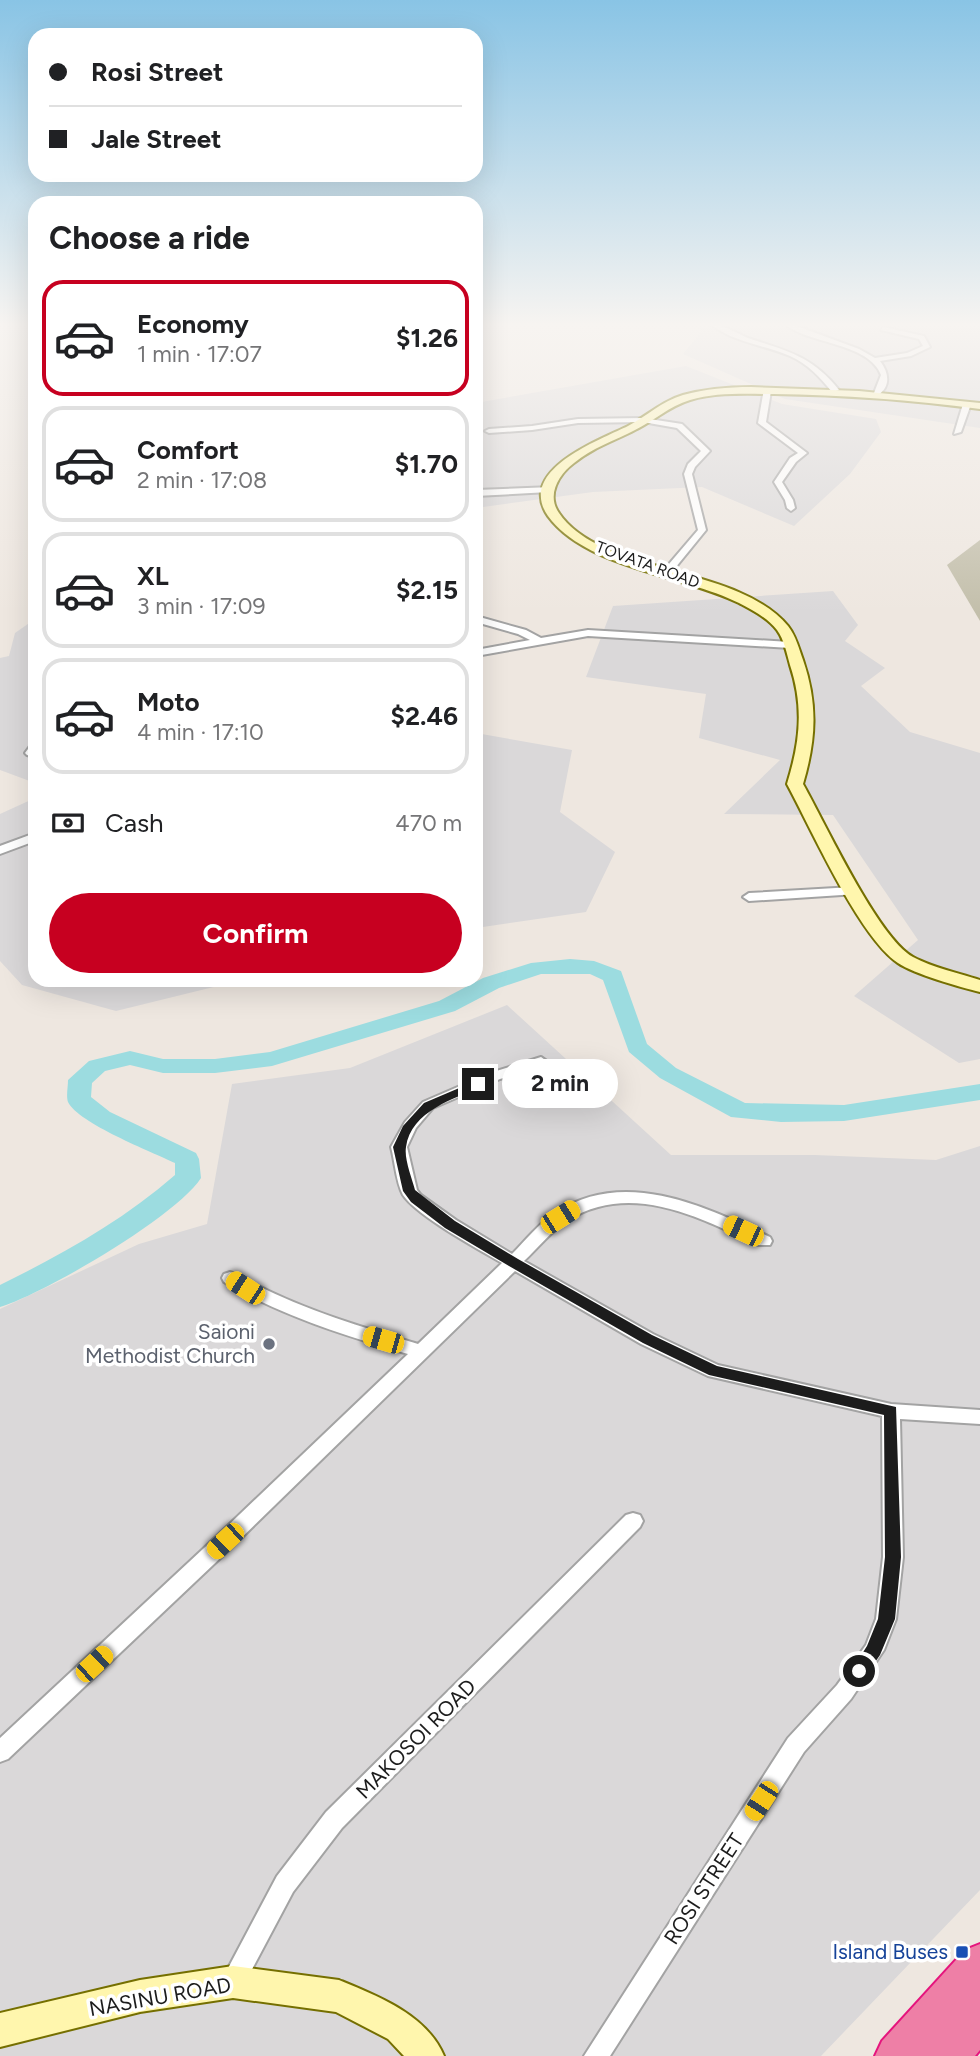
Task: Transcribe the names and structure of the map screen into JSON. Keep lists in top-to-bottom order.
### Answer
{
  "streets": {
    "street": [
      "TOVATA ROAD",
      "MAKOSOI ROAD",
      "ROSI STREET",
      "NASINU ROAD"
    ]
  },
  "crossings": [
    ["MAKOSOI ROAD", "NASINU ROAD"]
  ],
  "places": {
    "other": ["Saioni Methodist Church"],
    "transit": ["Island Buses"]
  },
  "page": {
    "banner": ["Rosi Street", "Jale Street"],
    "heading": "Choose a ride",
    "list": [
      {
        "name": "Economy",
        "note": "1 min · 17:07",
        "value": "$1.26"
      },
      {
        "name": "Comfort",
        "note": "2 min · 17:08",
        "value": "$1.70"
      },
      {
        "name": "XL",
        "note": "3 min · 17:09",
        "value": "$2.15"
      },
      {
        "name": "Moto",
        "note": "4 min · 17:10",
        "value": "$2.46"
      }
    ],
    "pay": ["Cash", "470 m"],
    "buttons": "Confirm",
    "bubble": "2 min"
  }
}
